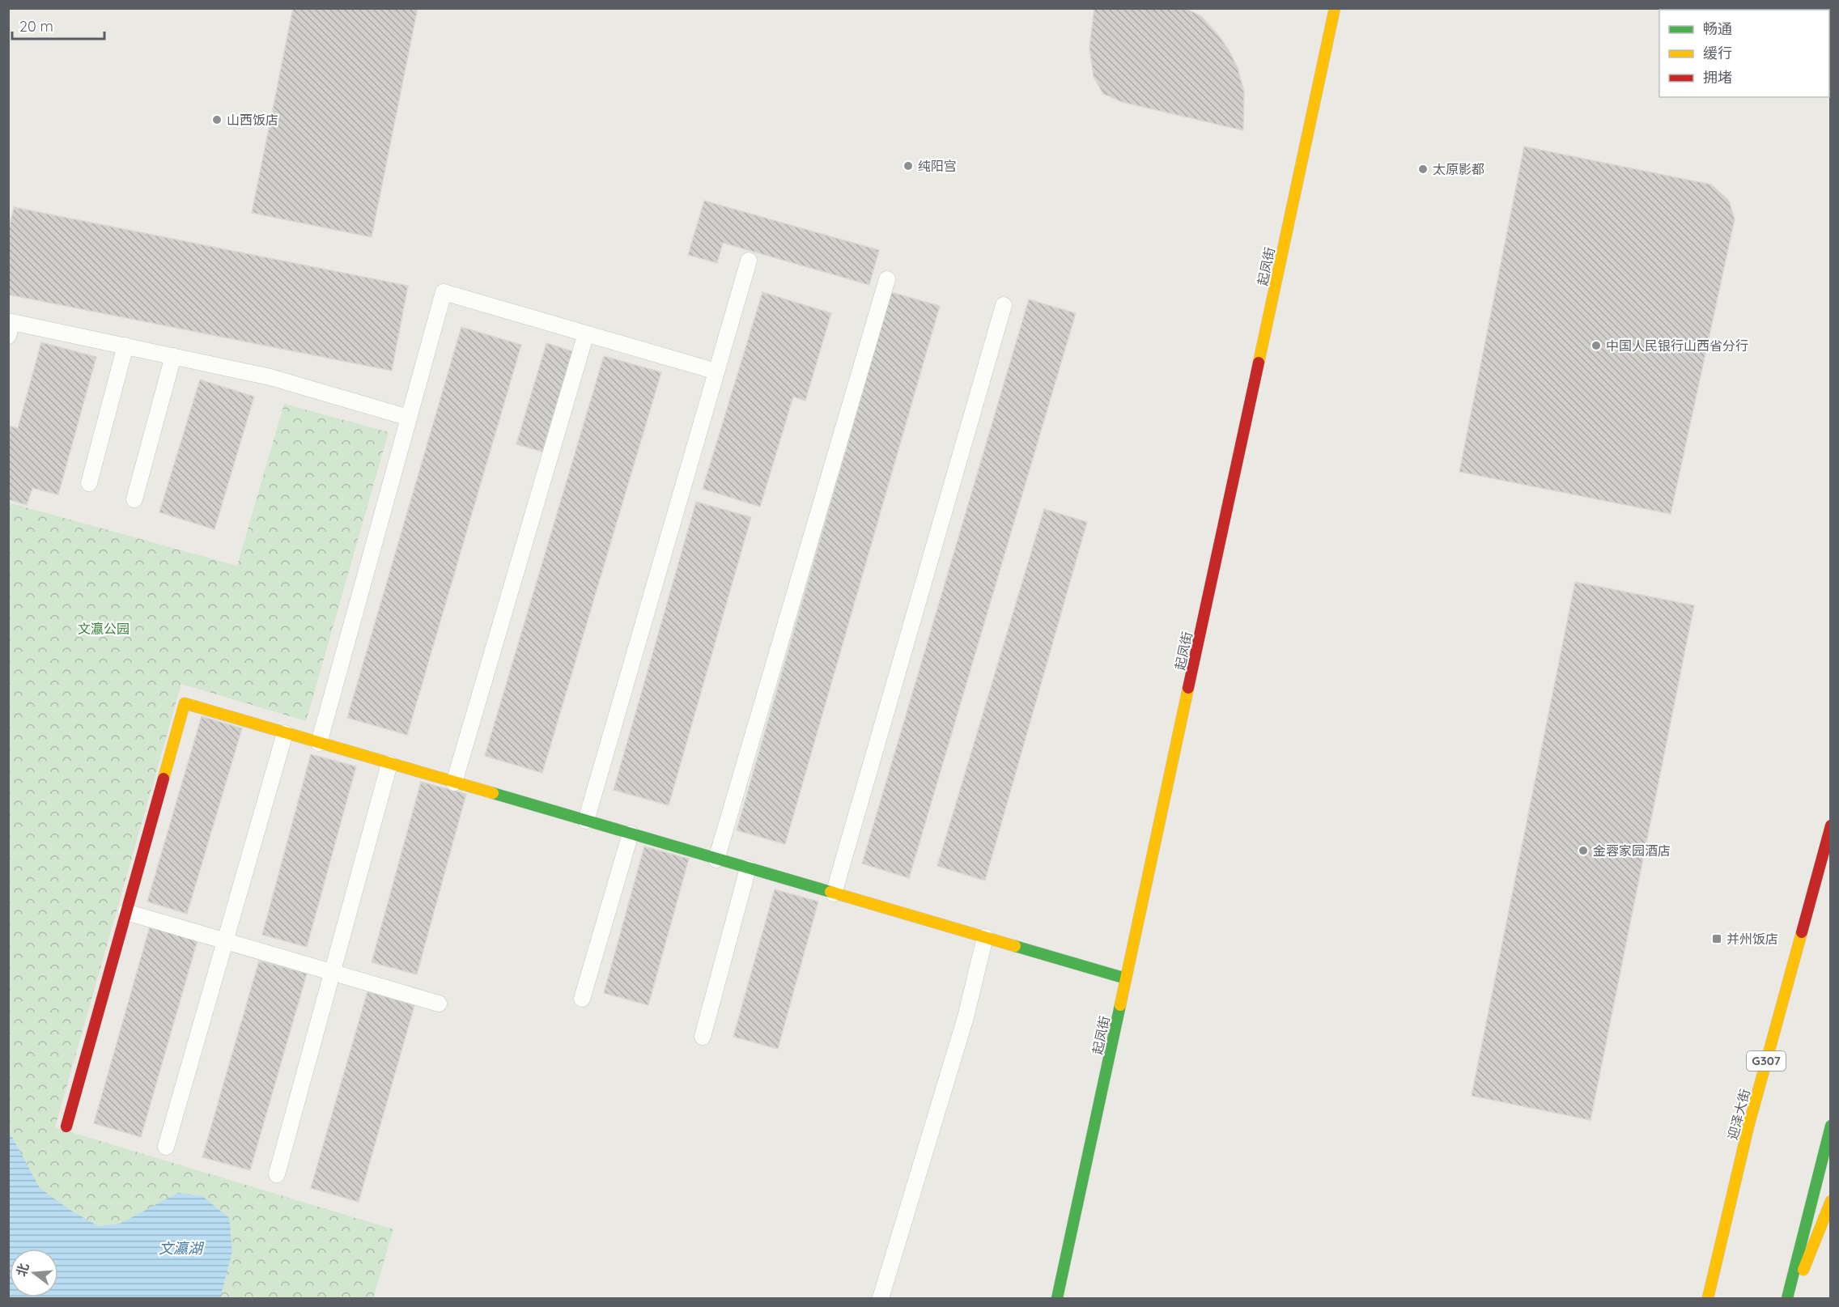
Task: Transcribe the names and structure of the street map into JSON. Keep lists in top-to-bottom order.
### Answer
{
  "streets": {
    "main road": ["起凤街", "G307", "迎泽大街"]
  },
  "water": ["文瀛湖"],
  "parks": ["文瀛公园"],
  "places": {
    "other": [
      "山西饭店",
      "纯阳宫",
      "太原影都",
      "中国人民银行山西省分行",
      "金蓉家园酒店"
    ],
    "transit": ["并州饭店"]
  },
  "legend": ["畅通", "缓行", "拥堵"],
  "scale_bar": "20 m",
  "north": "left"
}
